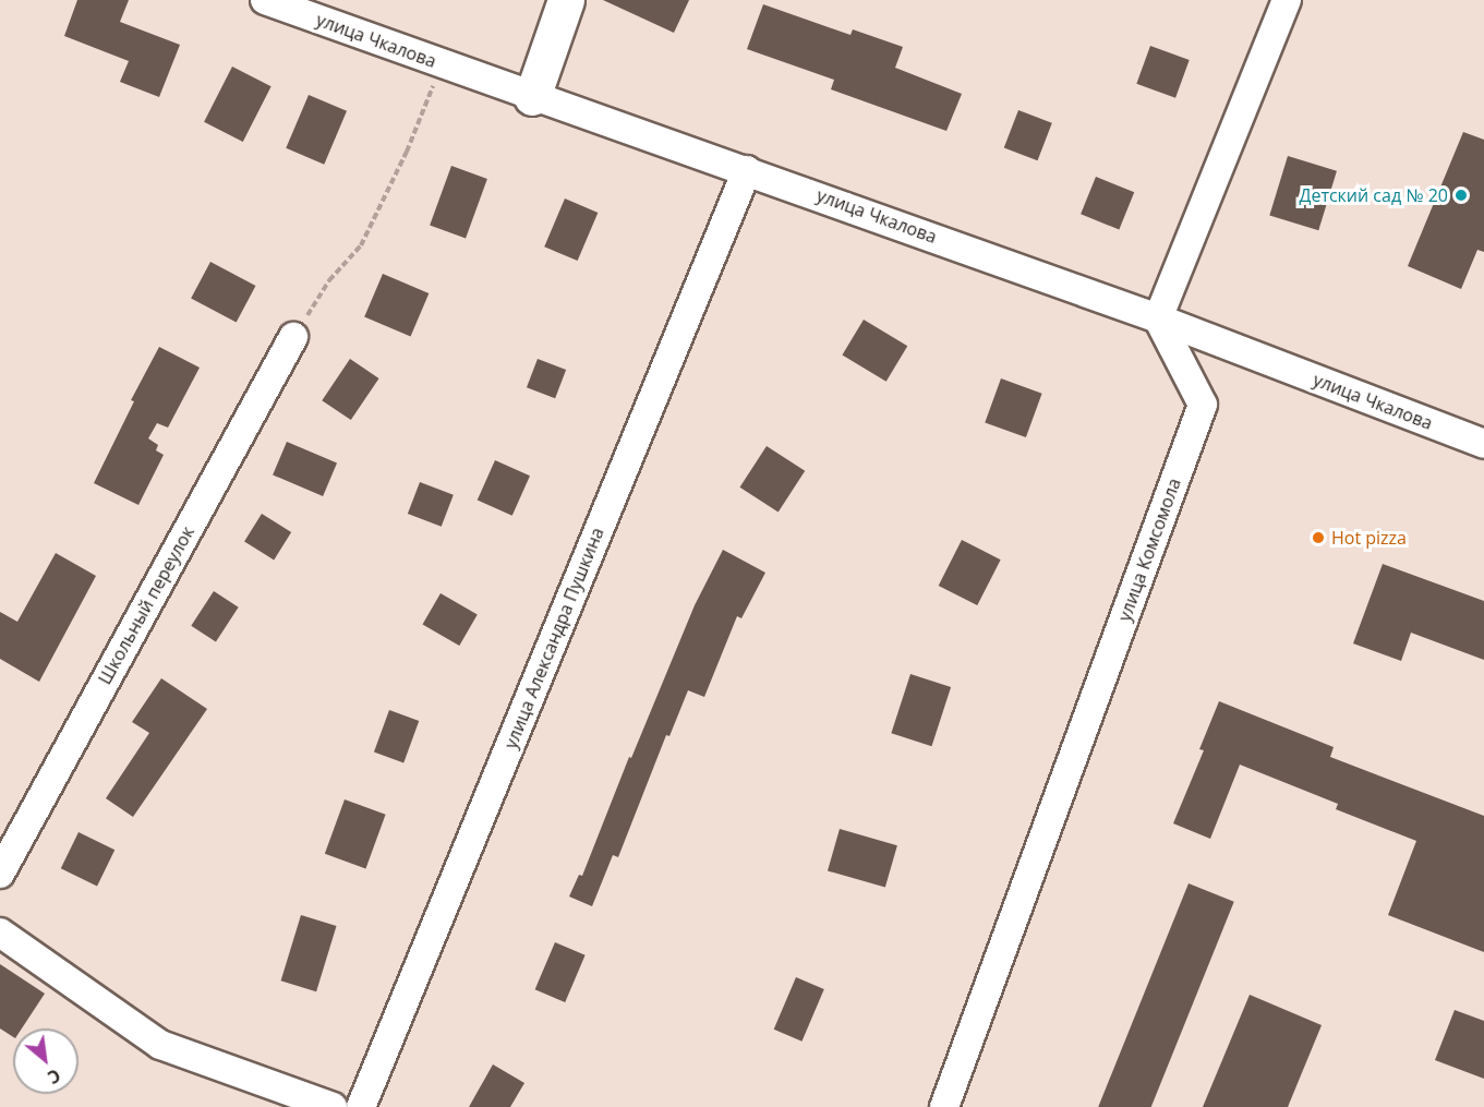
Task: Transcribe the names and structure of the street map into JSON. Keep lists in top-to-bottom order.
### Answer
{
  "streets": {
    "street": [
      "улица Чкалова",
      "улица Комсомола",
      "Школьный переулок",
      "улица Александра Пушкина"
    ]
  },
  "crossings": [
    ["улица Чкалова", "улица Комсомола"],
    ["улица Чкалова", "улица Александра Пушкина"]
  ],
  "places": ["Детский сад № 20", "Hot pizza"],
  "north": "bottom right"
}
